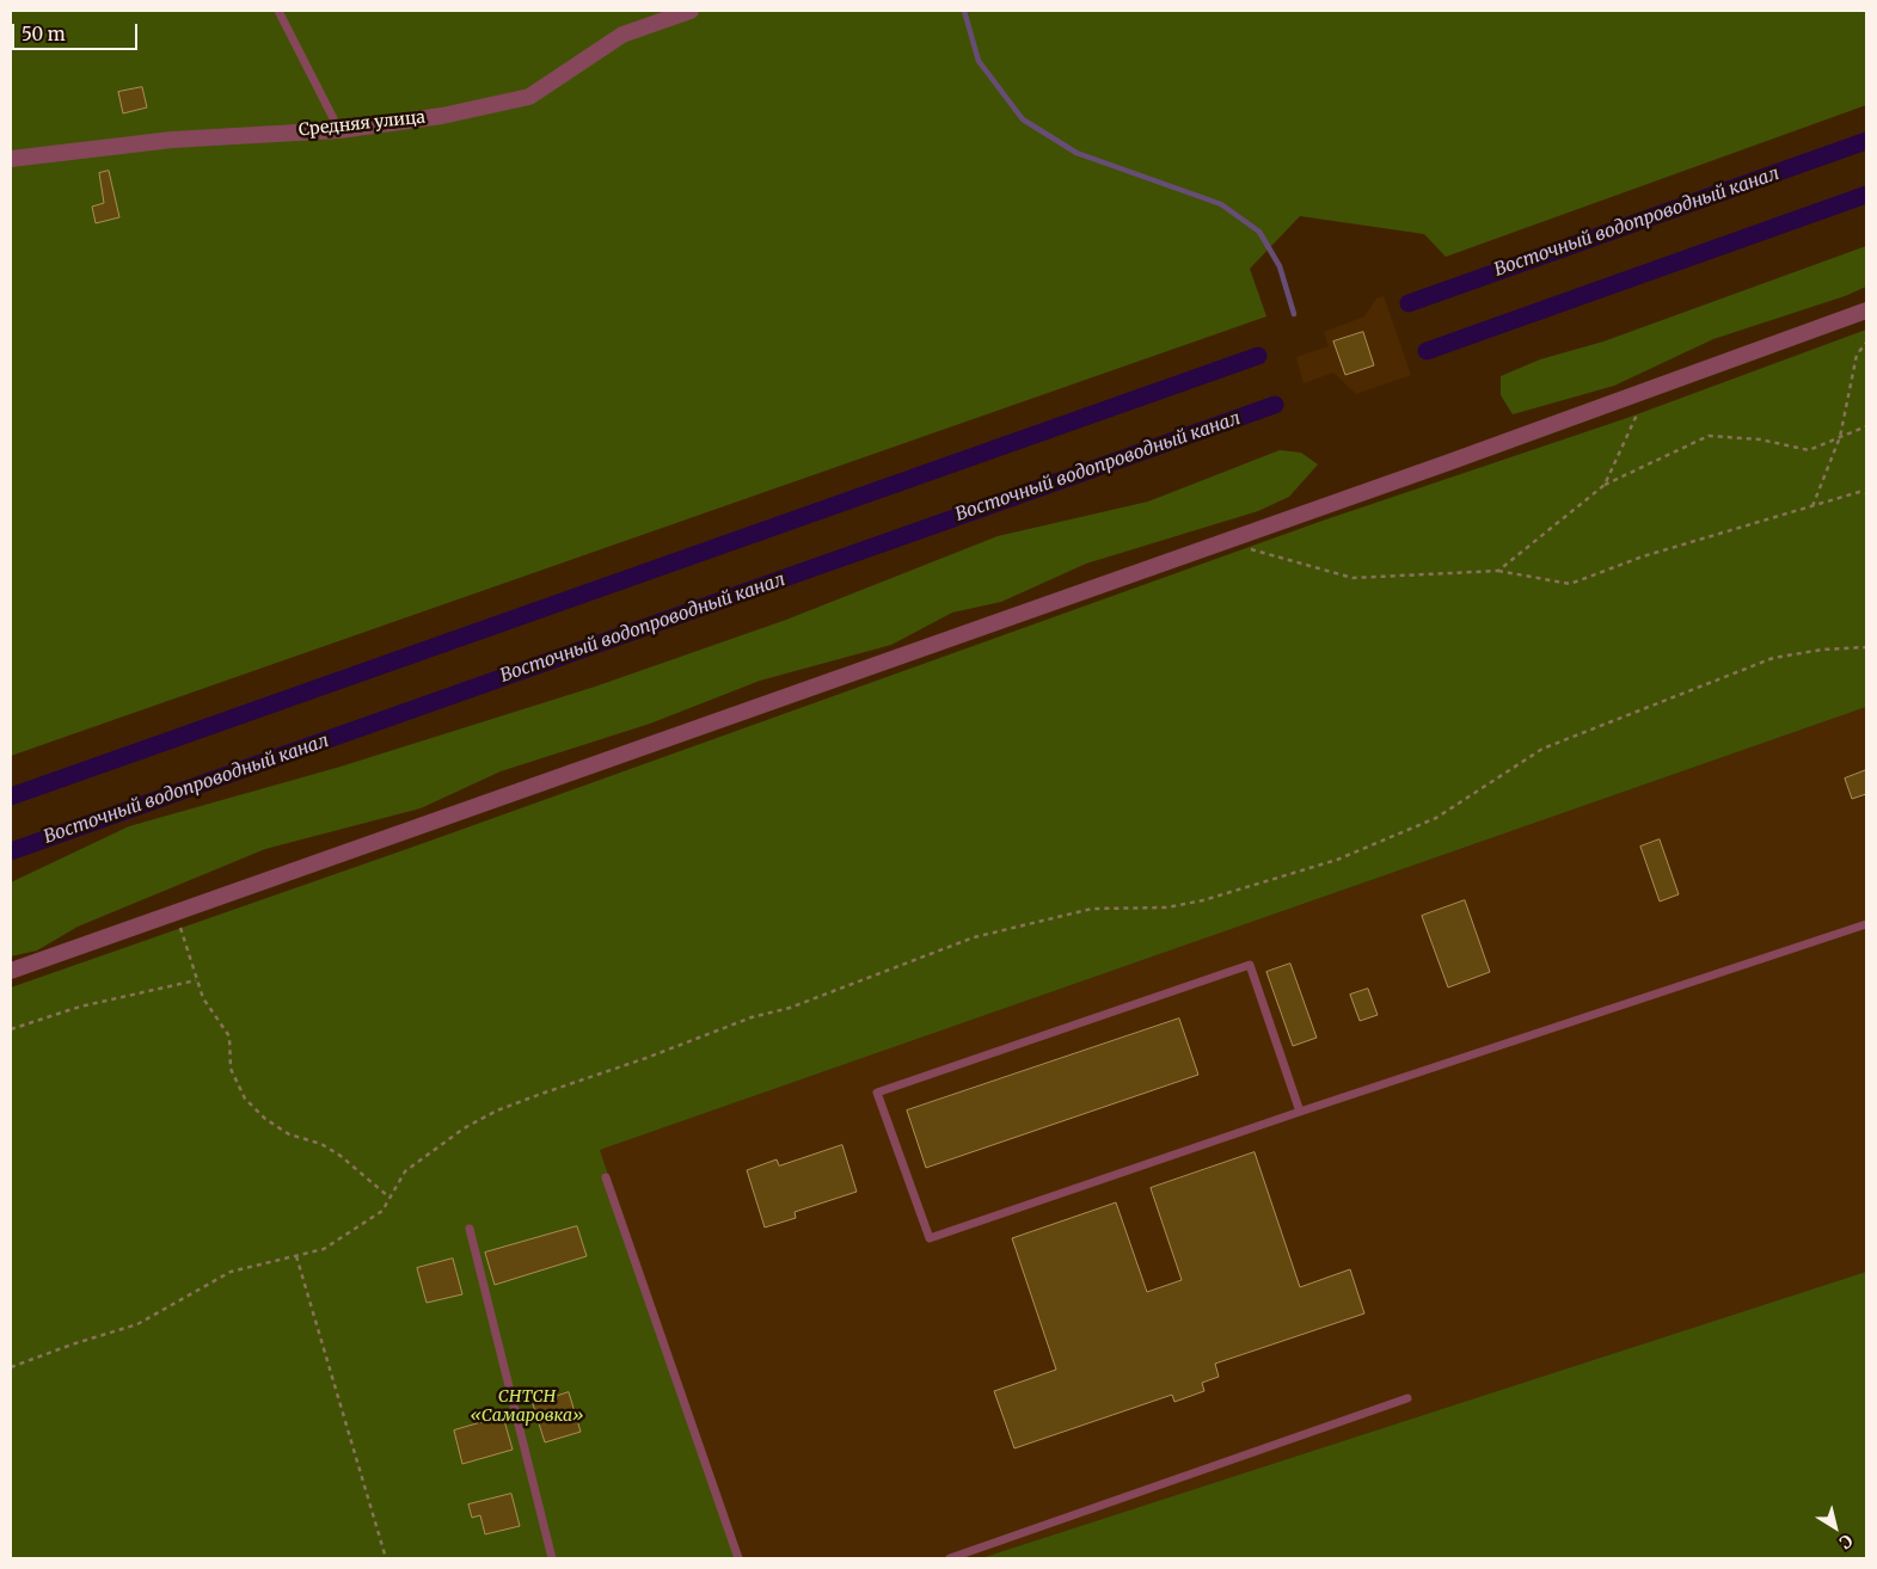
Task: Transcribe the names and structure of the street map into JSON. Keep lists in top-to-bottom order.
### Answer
{
  "streets": {
    "street": ["Средняя улица"]
  },
  "water": ["Восточный водопроводный канал"],
  "parks": ["СНТСН «Самаровка»"],
  "scale_bar": "50 m",
  "north": "bottom right"
}
